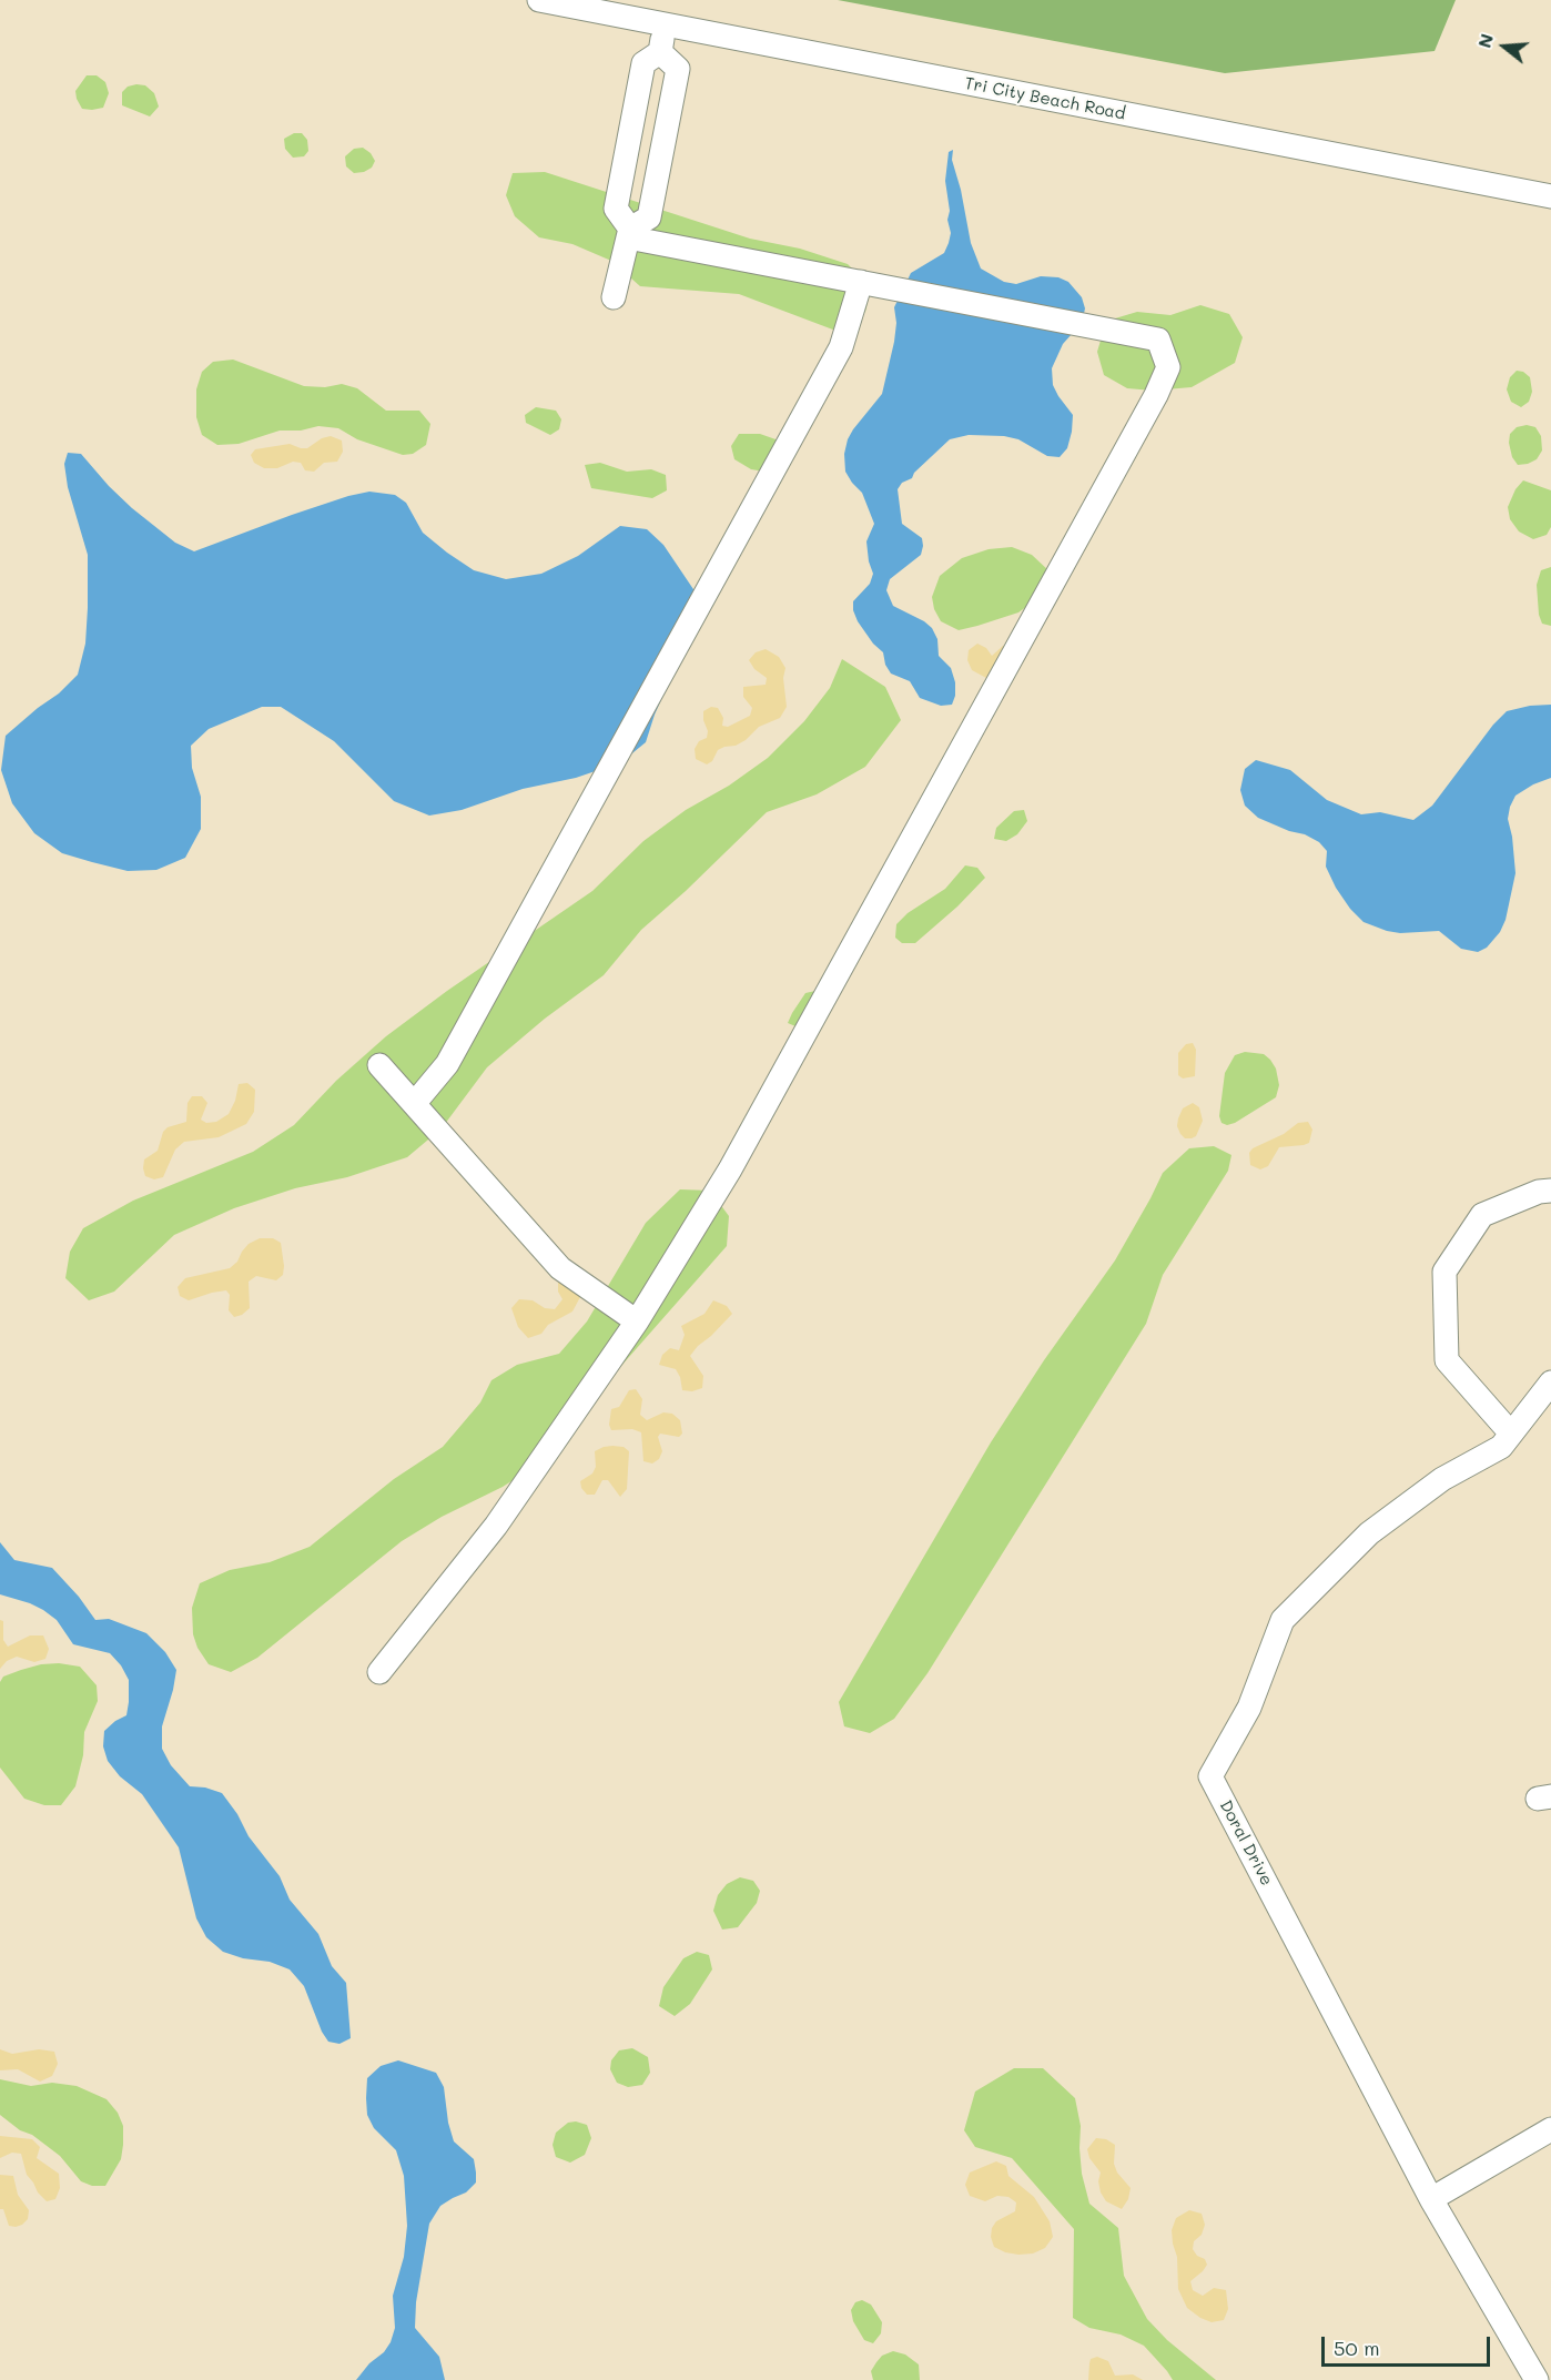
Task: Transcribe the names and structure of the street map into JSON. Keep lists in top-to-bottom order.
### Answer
{
  "streets": {
    "street": ["Tri City Beach Road", "Doral Drive"]
  },
  "scale_bar": "50 m",
  "north": "left"
}
